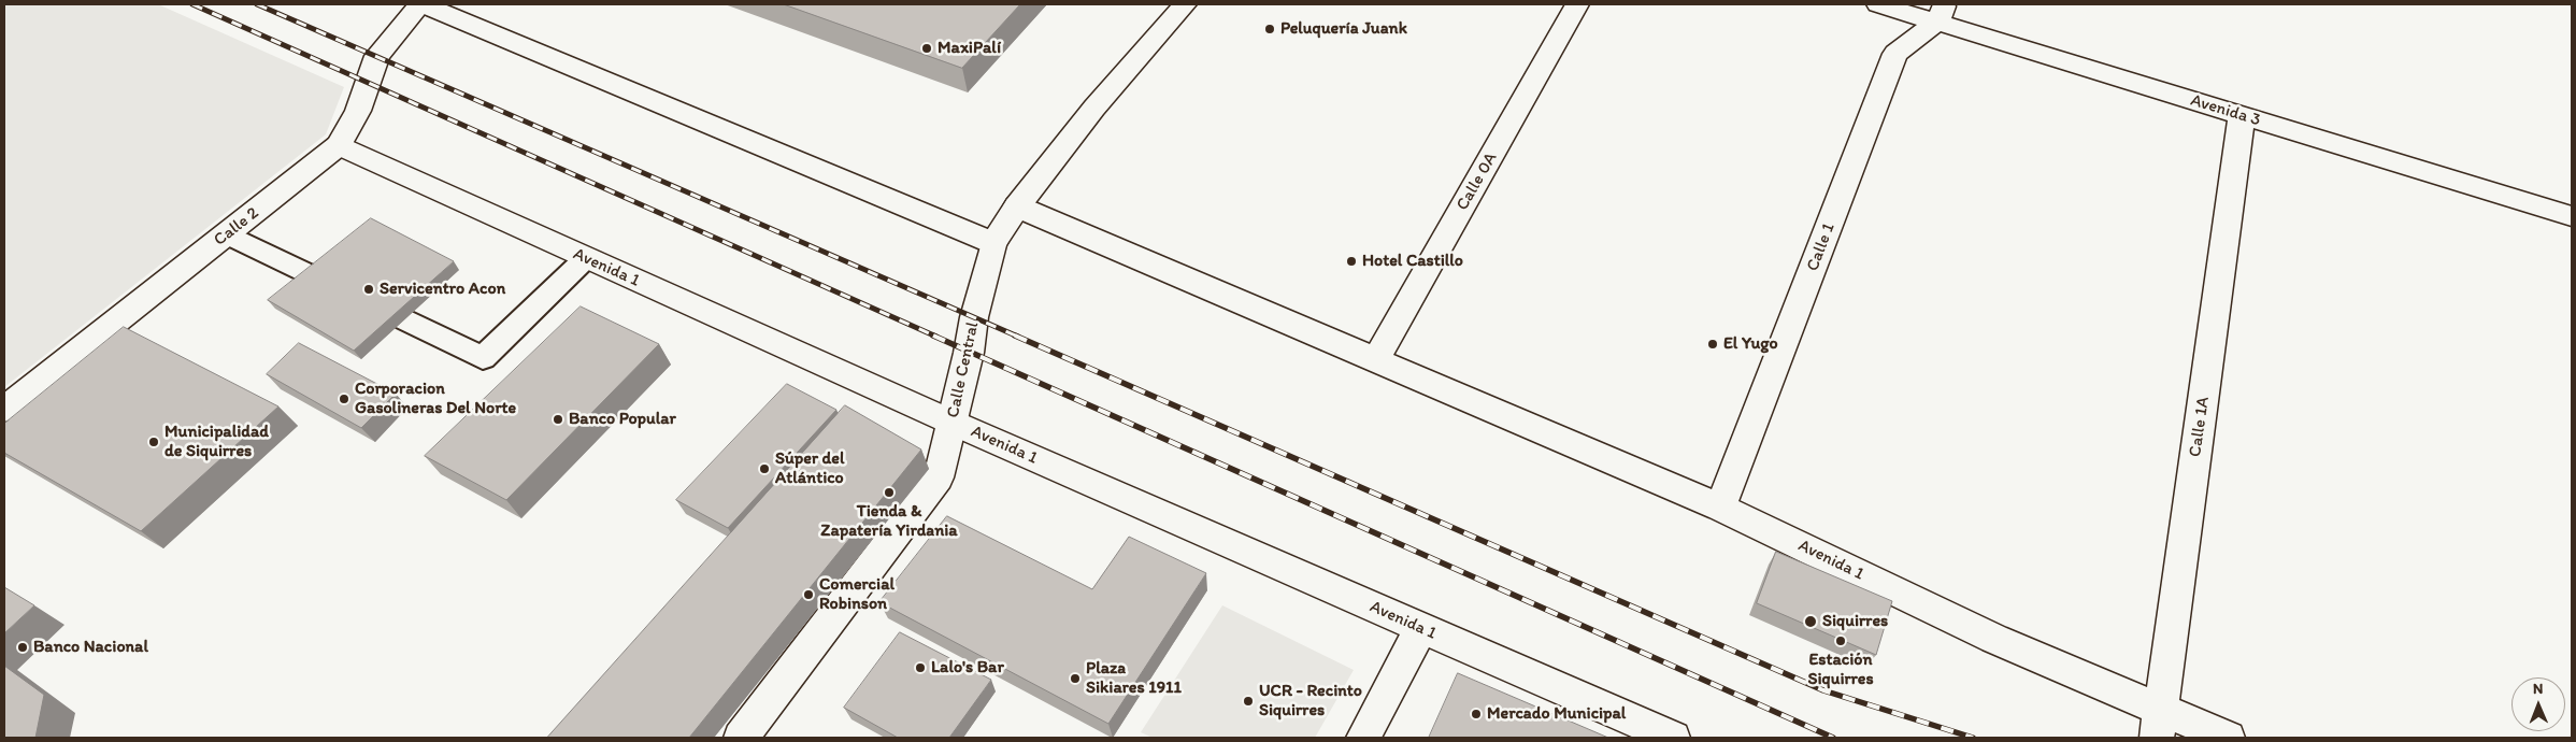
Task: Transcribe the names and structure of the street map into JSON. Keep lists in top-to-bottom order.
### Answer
{
  "streets": {
    "street": [
      "Avenida 3",
      "Calle 0A",
      "Calle 2",
      "Calle 1",
      "Avenida 1",
      "Calle Central",
      "Calle 1A"
    ]
  },
  "crossings": [
    ["Avenida 3", "Calle 1"],
    ["Avenida 3", "Calle 1A"],
    ["Calle 0A", "Avenida 1"],
    ["Calle 2", "Avenida 1"],
    ["Calle 1", "Avenida 1"],
    ["Avenida 1", "Calle Central"],
    ["Avenida 1", "Calle 1A"]
  ],
  "places": [
    "Peluquería Juank",
    "MaxiPalí",
    "Hotel Castillo",
    "Servicentro Acon",
    "El Yugo",
    "Corporacion Gasolineras Del Norte",
    "Banco Popular",
    "Municipalidad de Siquirres",
    "Súper del Atlántico",
    "Tienda & Zapatería Yirdania",
    "Comercial Robinson",
    "Siquirres",
    "Estación Siquirres",
    "Banco Nacional",
    "Lalo's Bar",
    "Plaza Sikiares 1911",
    "UCR - Recinto Siquirres",
    "Mercado Municipal"
  ],
  "north": "top"
}
